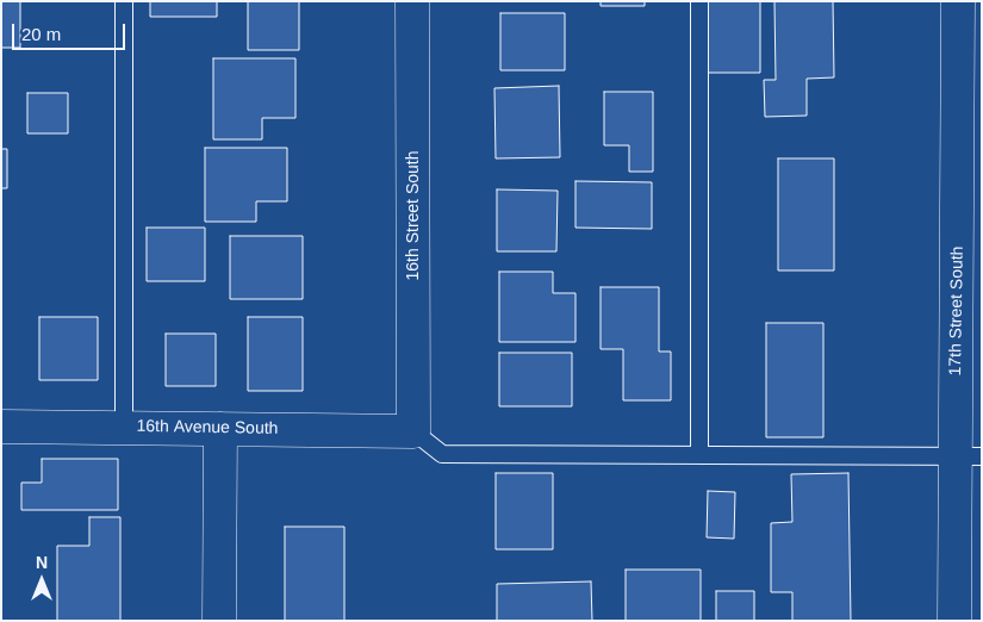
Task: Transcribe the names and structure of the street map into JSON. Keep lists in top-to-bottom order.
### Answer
{
  "streets": {
    "street": ["16th Street South", "17th Street South", "16th Avenue South"]
  },
  "crossings": [
    ["16th Street South", "16th Avenue South"]
  ],
  "scale_bar": "20 m",
  "north": "top"
}
